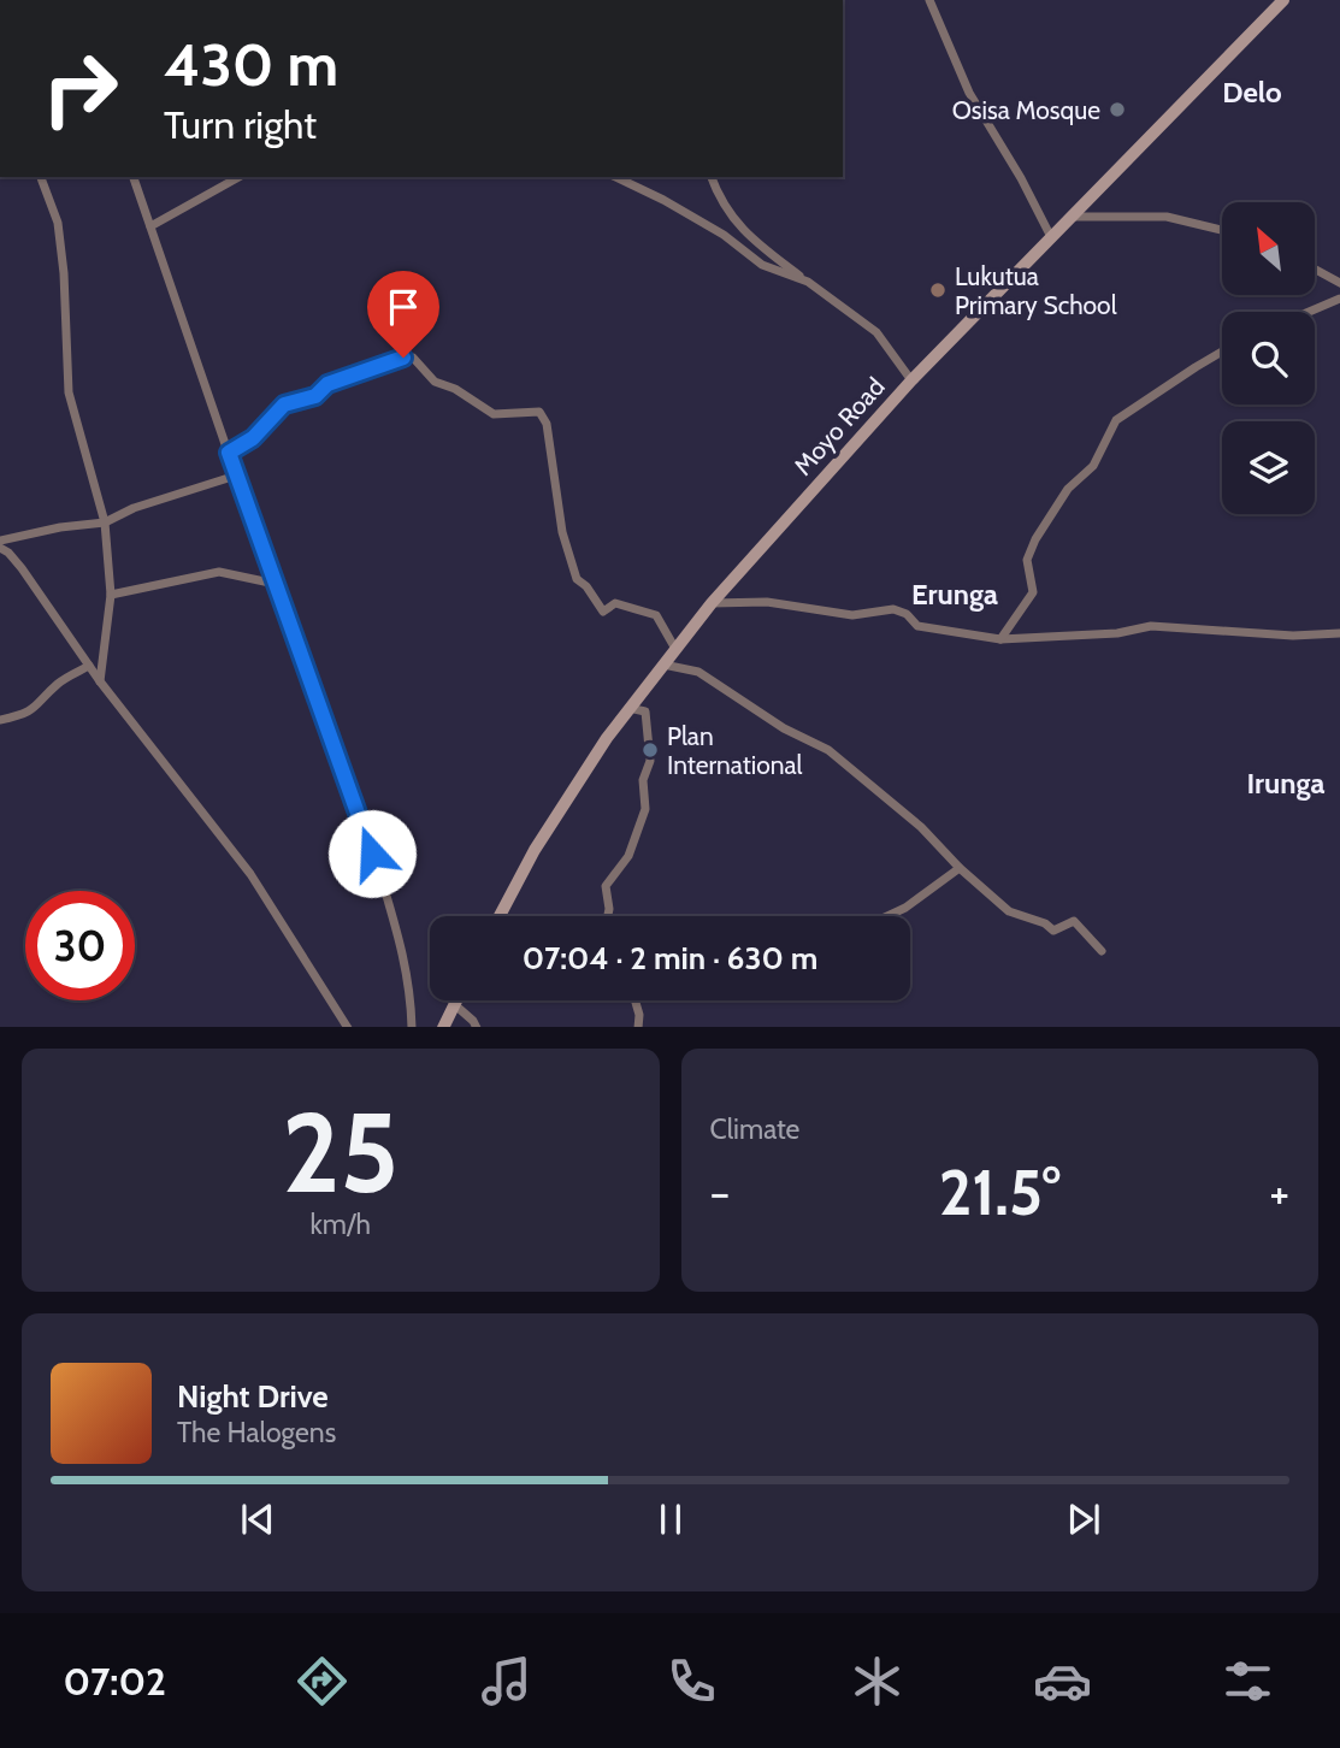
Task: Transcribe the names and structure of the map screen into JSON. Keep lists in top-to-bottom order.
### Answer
{
  "streets": {
    "main road": ["Moyo Road"]
  },
  "districts": ["Delo", "Erunga", "Irunga"],
  "places": ["Osisa Mosque", "Lukutua Primary School", "Plan International"],
  "north": "top left",
  "page": {
    "turn": ["430 m", "Turn right"],
    "limit": "30",
    "trip": "07:04 · 2 min · 630 m",
    "tile": [
      ["25", "km/h"],
      "Climate"
    ],
    "heat": ["−", "21.5°", "+"],
    "song": ["Night Drive", "The Halogens"],
    "tabs": "07:02"
  }
}
